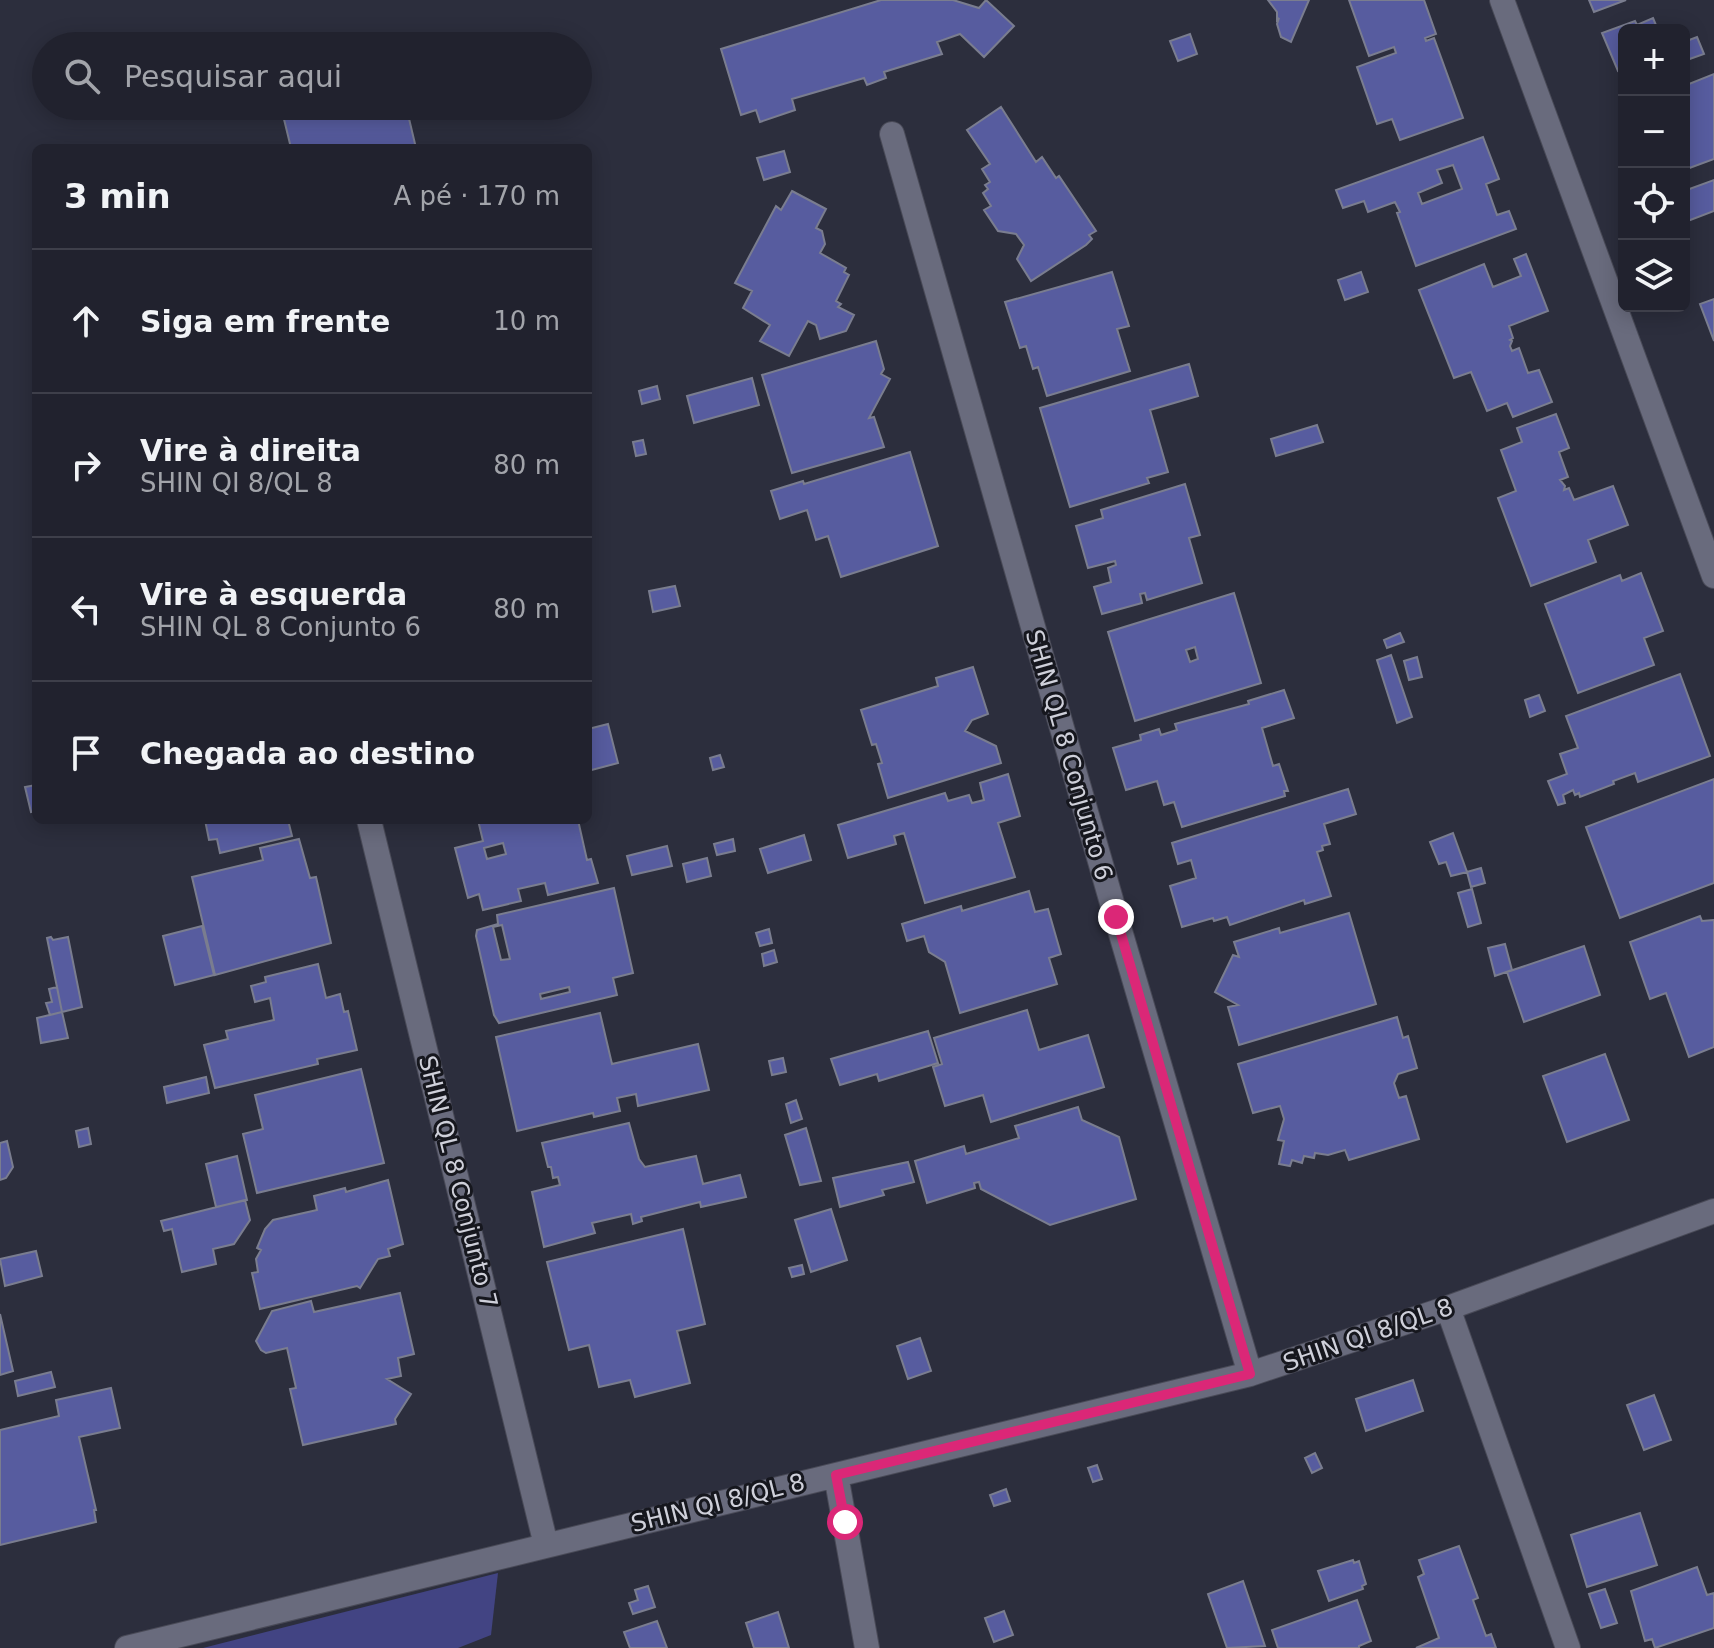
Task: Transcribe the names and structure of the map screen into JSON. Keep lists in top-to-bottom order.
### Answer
{
  "streets": {
    "street": ["SHIN QL 8 Conjunto 6", "SHIN QL 8 Conjunto 7", "SHIN QI 8/QL 8"]
  },
  "crossings": [
    ["SHIN QL 8 Conjunto 6", "SHIN QI 8/QL 8"],
    ["SHIN QL 8 Conjunto 7", "SHIN QI 8/QL 8"]
  ],
  "page": {
    "map_buttons": ["+", "−"],
    "search": "Pesquisar aqui",
    "heading": ["3 min", "A pé · 170 m"],
    "list": [
      ["Siga em frente", "10 m"],
      ["Vire à direita", "SHIN QI 8/QL 8", "80 m"],
      ["Vire à esquerda", "SHIN QL 8 Conjunto 6", "80 m"],
      "Chegada ao destino"
    ]
  }
}
